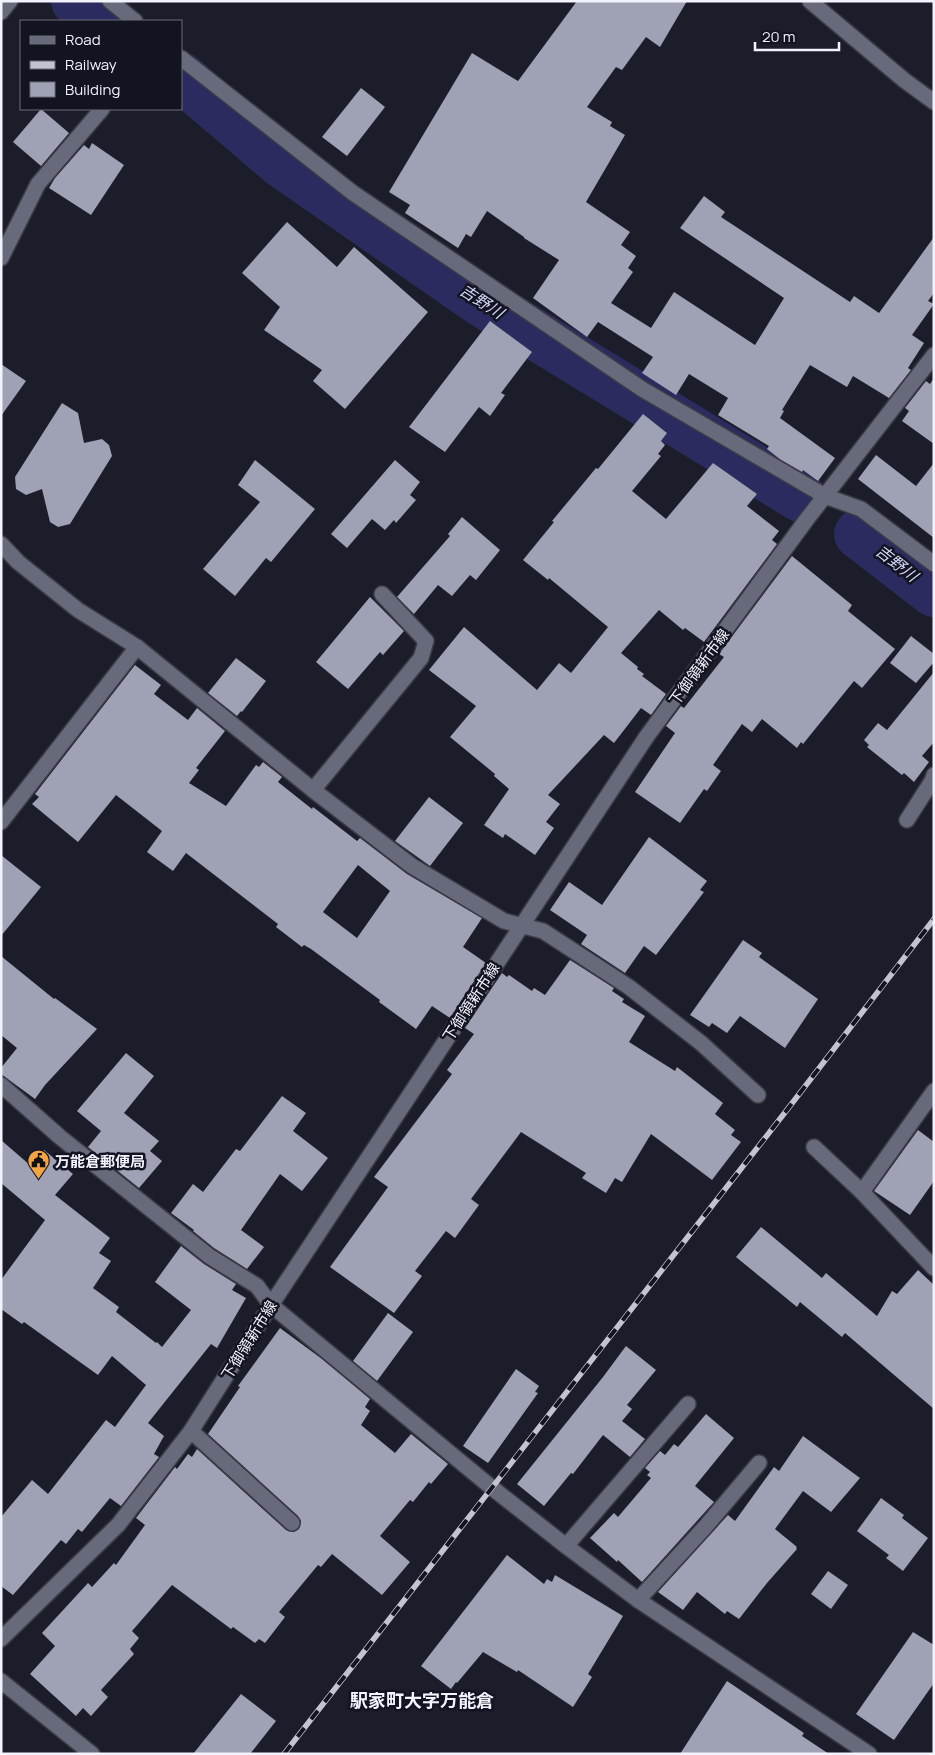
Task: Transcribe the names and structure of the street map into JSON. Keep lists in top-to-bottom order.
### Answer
{
  "streets": {
    "street": ["下御領新市線"]
  },
  "districts": ["駅家町大字万能倉"],
  "water": ["吉野川"],
  "places": {
    "public building": ["万能倉郵便局"]
  },
  "legend": ["Road", "Railway", "Building"],
  "scale_bar": "20 m"
}
